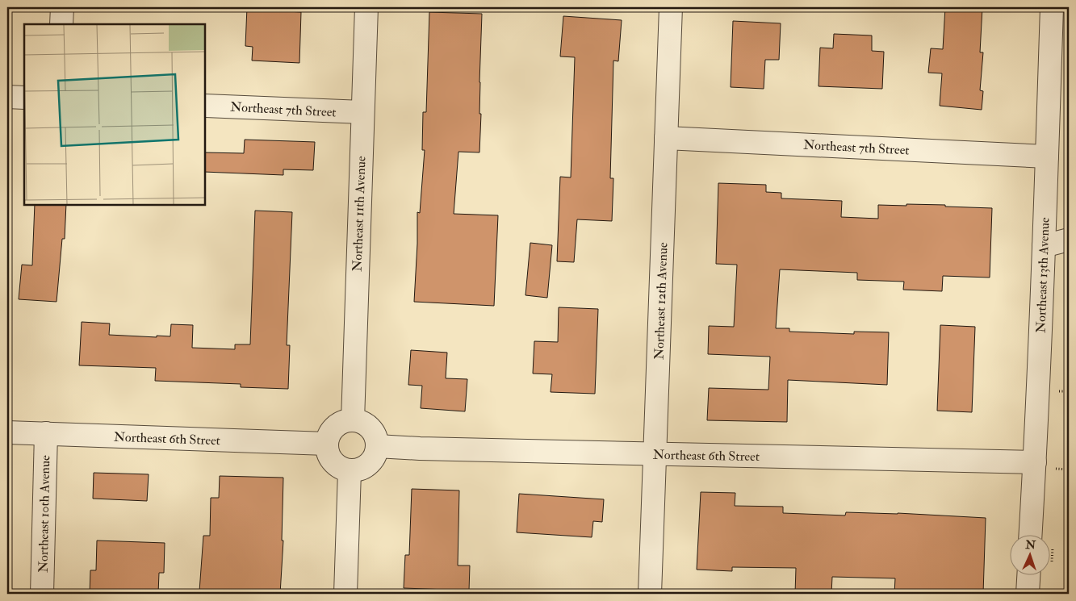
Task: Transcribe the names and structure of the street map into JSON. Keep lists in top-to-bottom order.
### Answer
{
  "streets": {
    "street": [
      "Northeast 7th Street",
      "Northeast 11th Avenue",
      "Northeast 13th Avenue",
      "Northeast 12th Avenue",
      "Northeast 6th Street",
      "Northeast 10th Avenue"
    ]
  },
  "crossings": [
    ["Northeast 7th Street", "Northeast 11th Avenue"],
    ["Northeast 7th Street", "Northeast 13th Avenue"],
    ["Northeast 7th Street", "Northeast 12th Avenue"],
    ["Northeast 11th Avenue", "Northeast 6th Street"],
    ["Northeast 13th Avenue", "Northeast 6th Street"],
    ["Northeast 12th Avenue", "Northeast 6th Street"],
    ["Northeast 6th Street", "Northeast 10th Avenue"]
  ],
  "north": "top"
}
